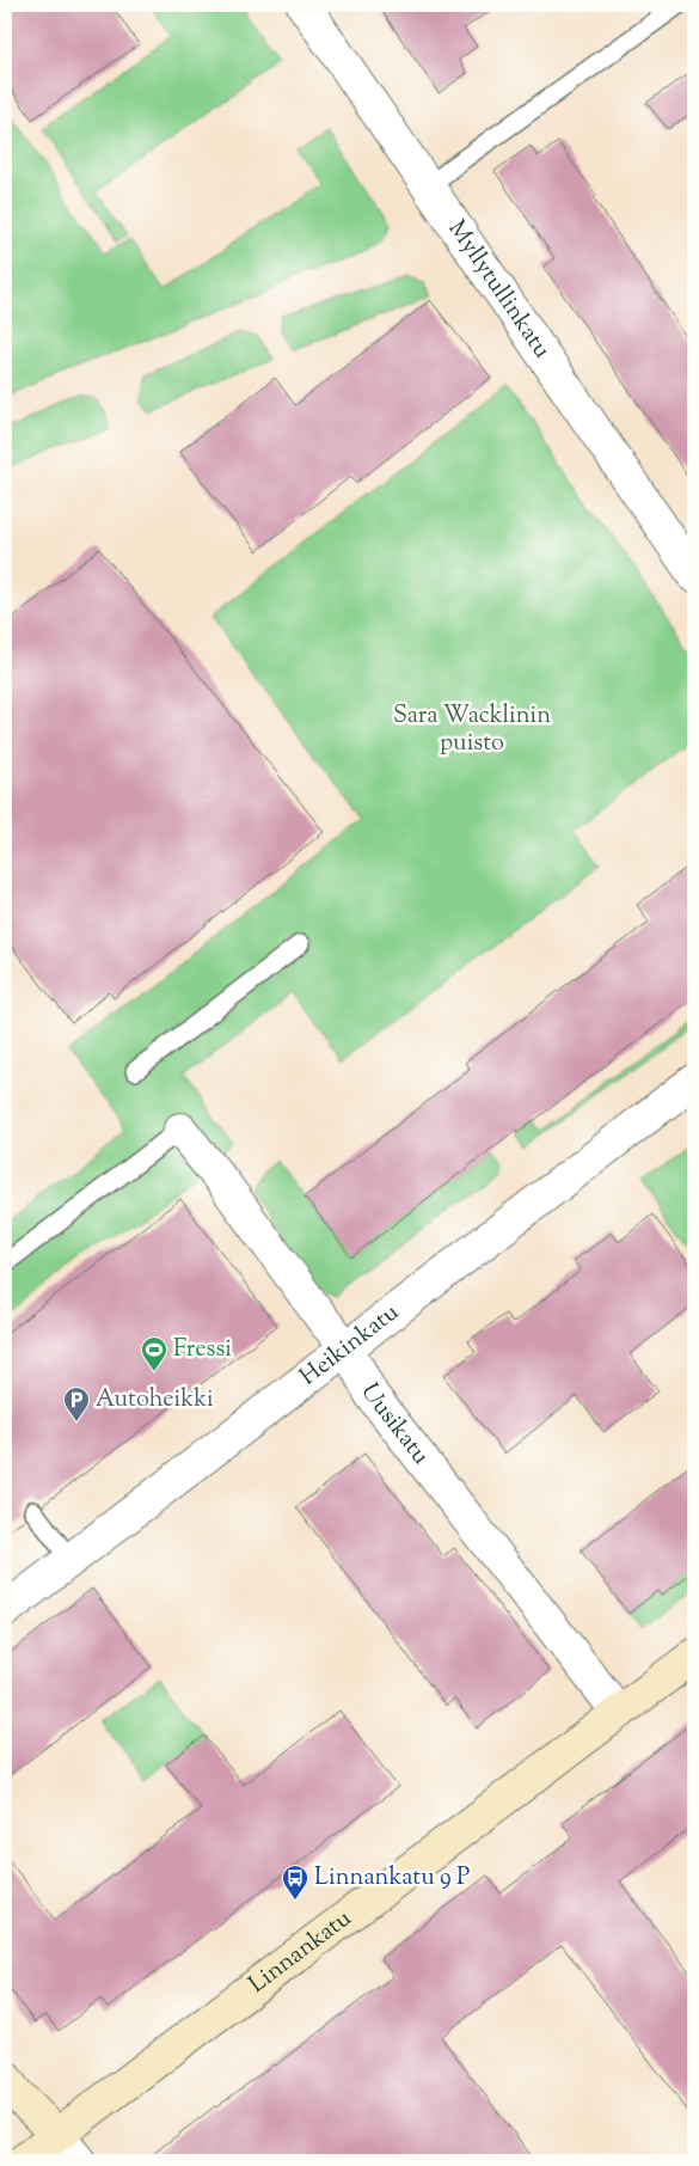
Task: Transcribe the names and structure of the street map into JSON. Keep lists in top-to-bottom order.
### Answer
{
  "streets": {
    "main road": ["Linnankatu"],
    "street": ["Myllytullinkatu", "Heikinkatu", "Uusikatu"]
  },
  "crossings": [
    ["Heikinkatu", "Uusikatu"],
    ["Uusikatu", "Linnankatu"]
  ],
  "parks": ["Sara Wacklinin puisto"],
  "places": {
    "sports": ["Fressi"],
    "parking": ["Autoheikki"],
    "bus stop": ["Linnankatu 9 P"]
  }
}
